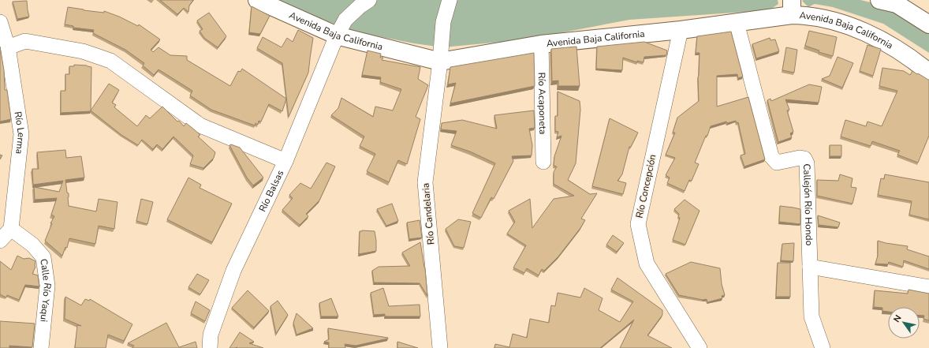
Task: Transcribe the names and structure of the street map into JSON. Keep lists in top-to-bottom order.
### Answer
{
  "streets": {
    "street": [
      "Avenida Baja California",
      "Río Acaponeta",
      "Río Lerma",
      "Río Concepción",
      "Río Balsas",
      "Callejón Río Hondo",
      "Río Candelaria",
      "Calle Río Yaqui"
    ]
  },
  "crossings": [
    ["Avenida Baja California", "Río Acaponeta"],
    ["Avenida Baja California", "Río Concepción"],
    ["Avenida Baja California", "Río Balsas"],
    ["Avenida Baja California", "Callejón Río Hondo"],
    ["Avenida Baja California", "Río Candelaria"],
    ["Río Lerma", "Calle Río Yaqui"]
  ],
  "north": "top left"
}
